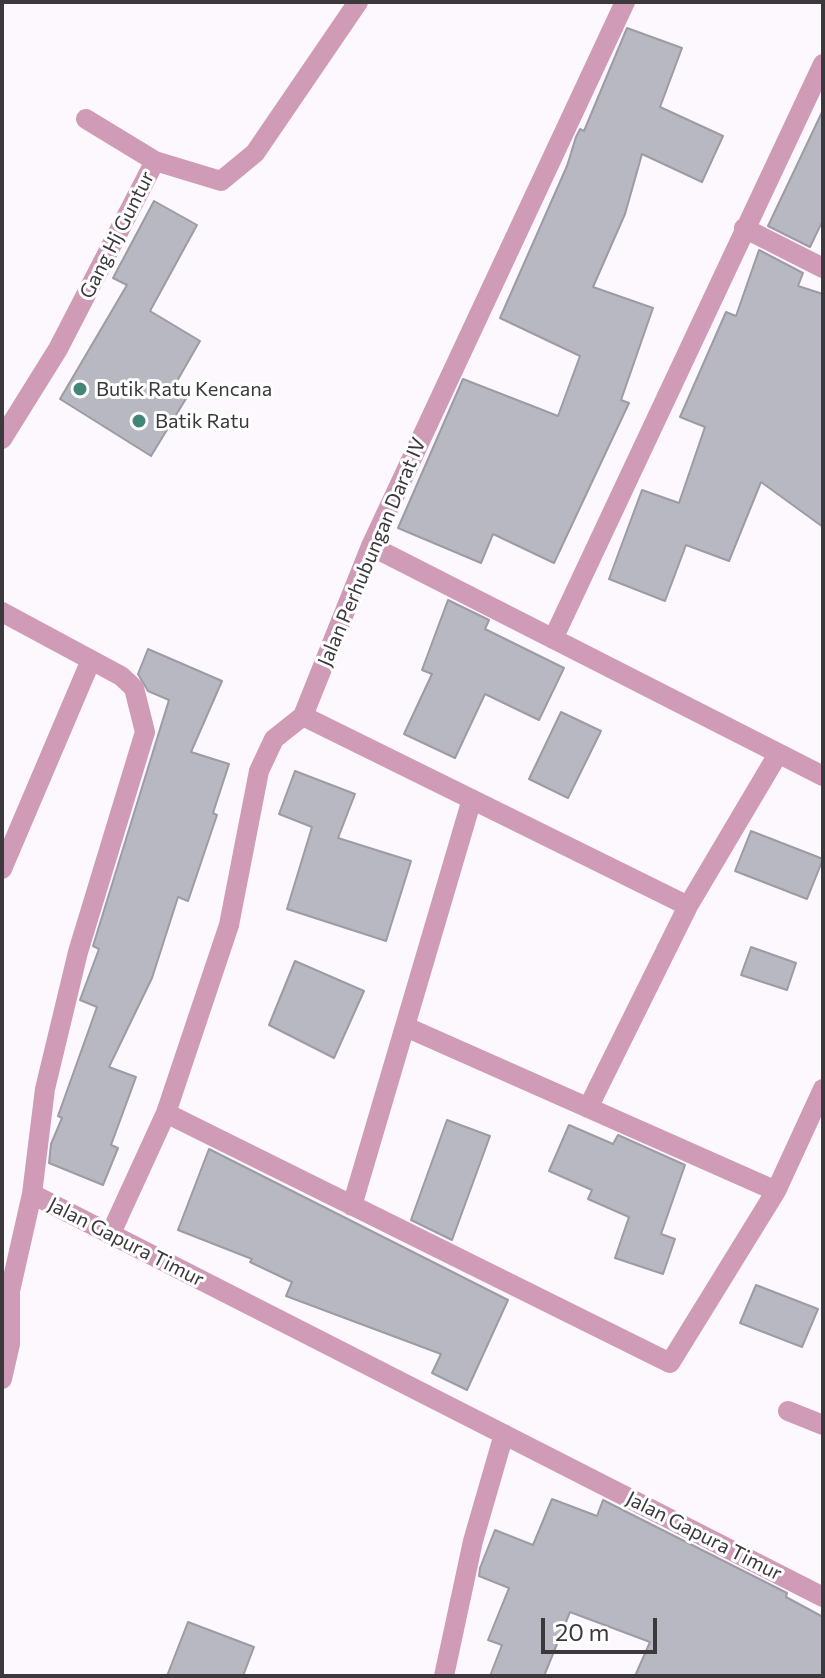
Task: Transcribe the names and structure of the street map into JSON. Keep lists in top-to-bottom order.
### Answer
{
  "streets": {
    "street": ["Gang Hj Guntur", "Jalan Perhubungan Darat IV", "Jalan Gapura Timur"]
  },
  "crossings": [
    ["Jalan Perhubungan Darat IV", "Jalan Gapura Timur"]
  ],
  "places": ["Butik Ratu Kencana", "Batik Ratu"],
  "scale_bar": "20 m"
}
